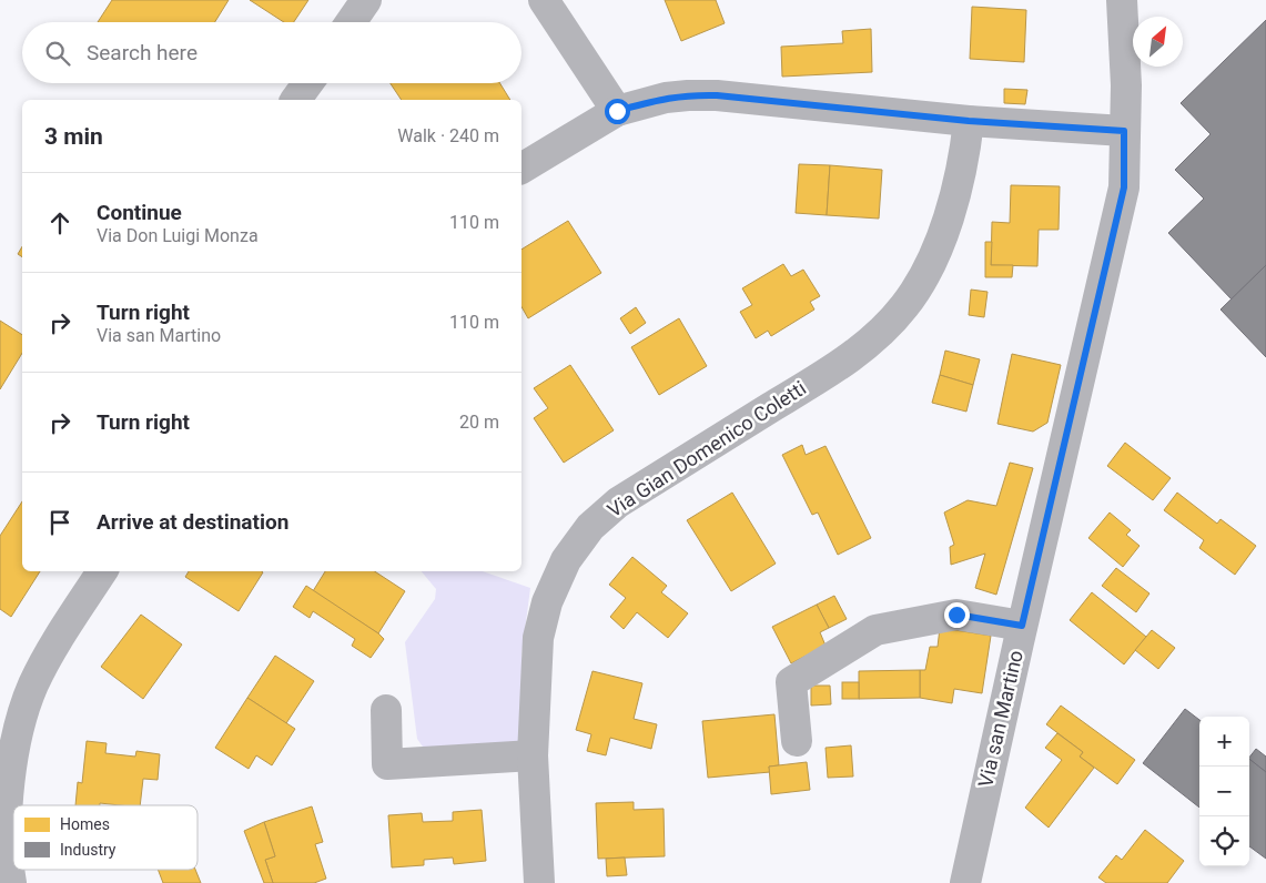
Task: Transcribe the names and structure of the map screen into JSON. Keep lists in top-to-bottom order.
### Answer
{
  "streets": {
    "street": ["Via Gian Domenico Coletti", "Via san Martino"]
  },
  "legend": ["Homes", "Industry"],
  "north": "top right",
  "page": {
    "search": "Search here",
    "heading": ["3 min", "Walk · 240 m"],
    "list": [
      ["Continue", "Via Don Luigi Monza", "110 m"],
      ["Turn right", "Via san Martino", "110 m"],
      ["Turn right", "20 m"],
      "Arrive at destination"
    ],
    "map_buttons": ["+", "−"]
  }
}
